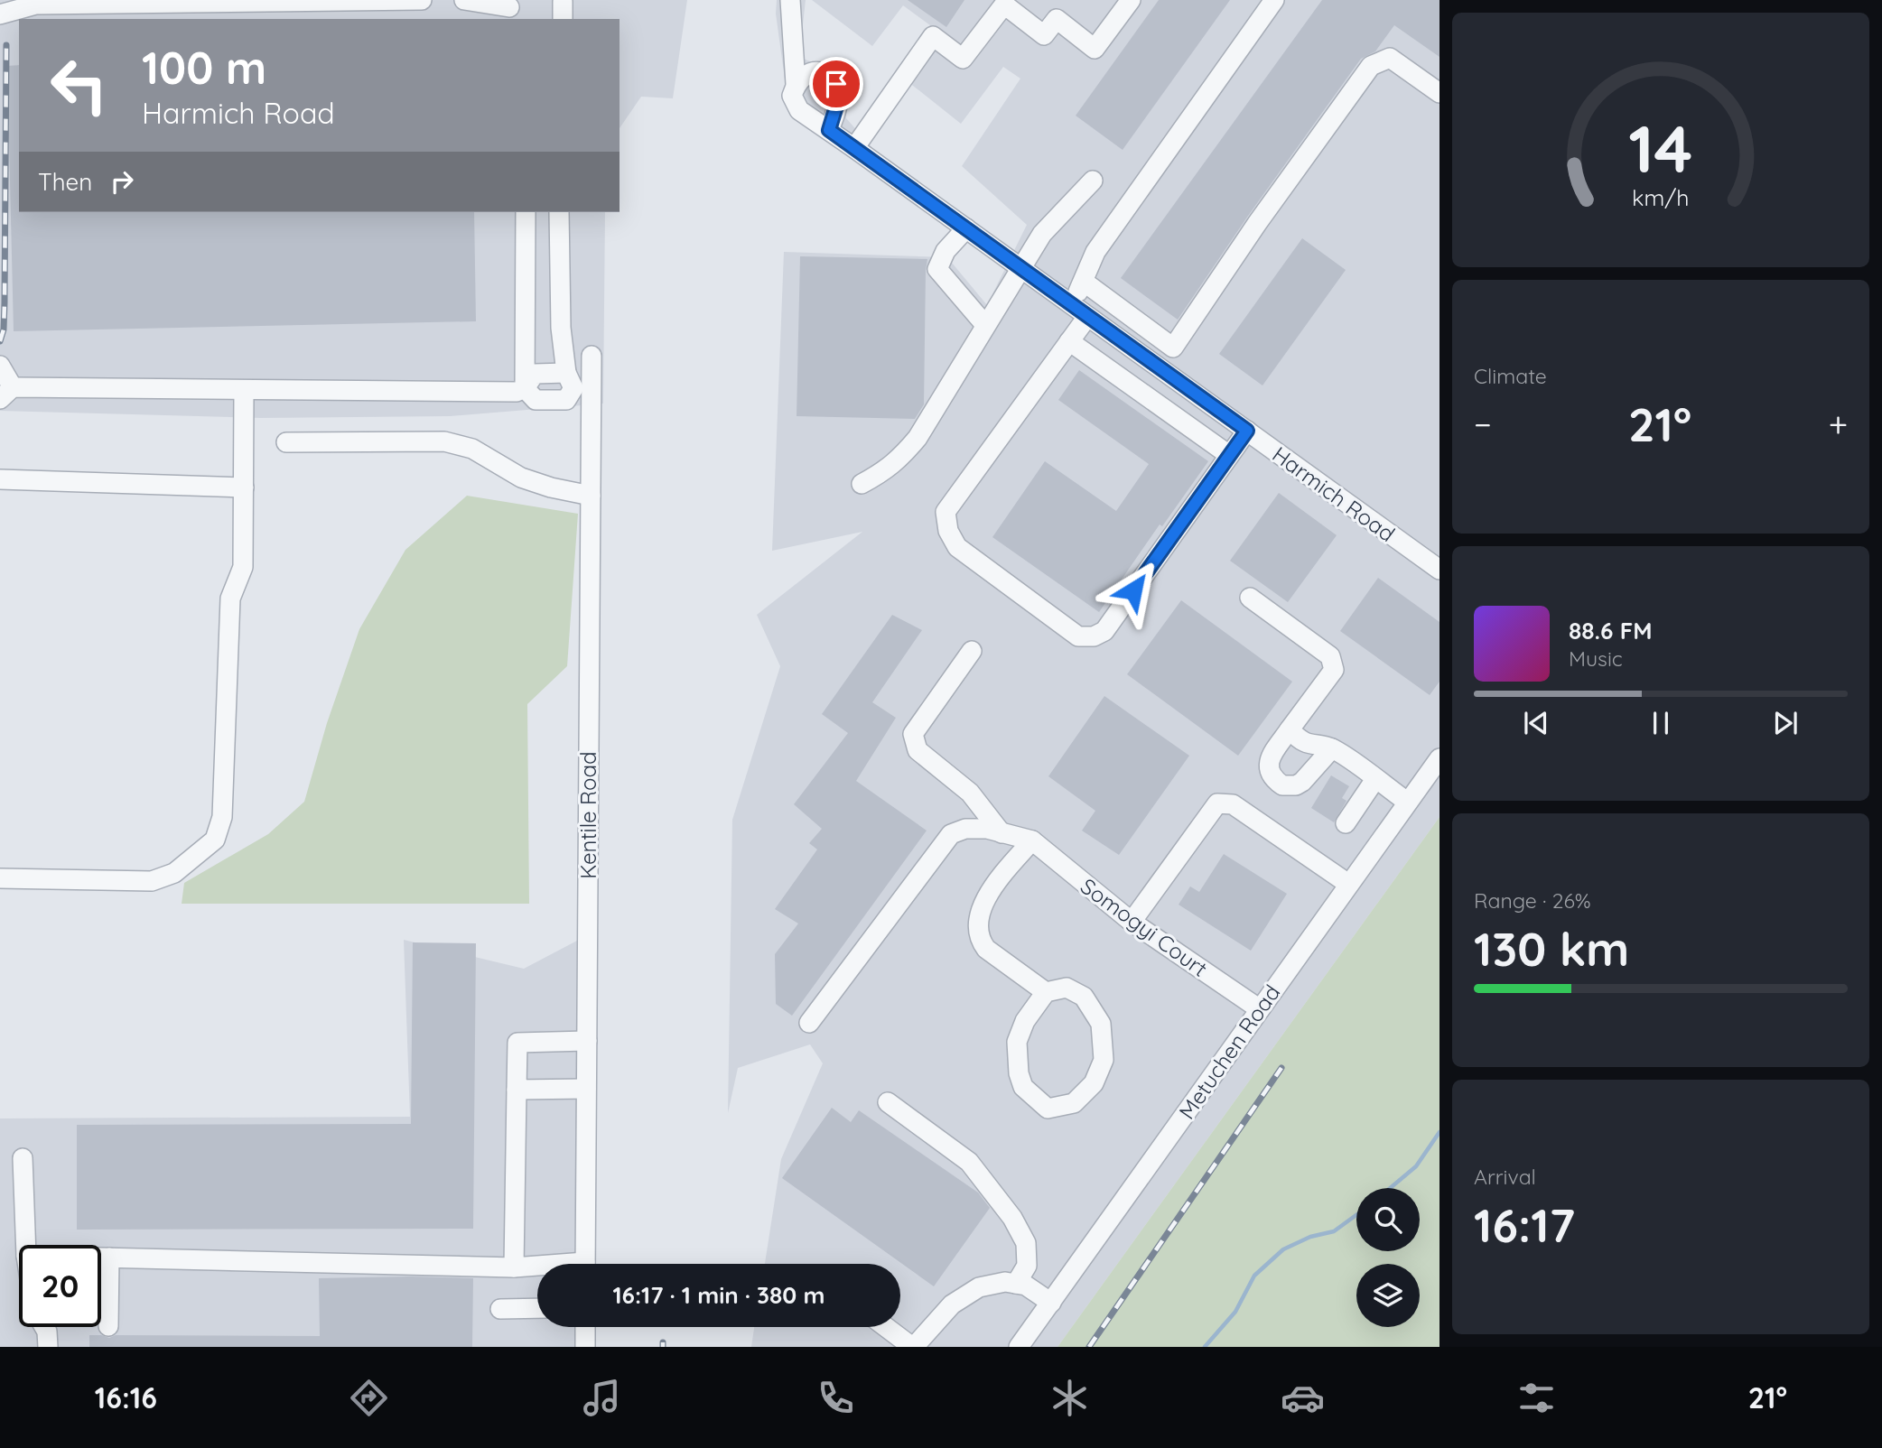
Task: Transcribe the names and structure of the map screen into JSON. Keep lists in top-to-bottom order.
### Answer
{
  "streets": {
    "street": [
      "Harmich Road",
      "Kentile Road",
      "Somogyi Court",
      "Metuchen Road"
    ]
  },
  "crossings": [
    ["Somogyi Court", "Metuchen Road"]
  ],
  "page": {
    "turn": ["100 m", "Harmich Road"],
    "then": "Then",
    "tile": [
      "Climate",
      ["Range · 26%", "130 km"],
      ["Arrival", "16:17"]
    ],
    "heat": ["−", "21°", "+"],
    "song": ["88.6 FM", "Music"],
    "limit": "20",
    "trip": "16:17 · 1 min · 380 m",
    "tabs": ["16:16", "21°"],
    "gauge": ["14", "km/h"]
  }
}
